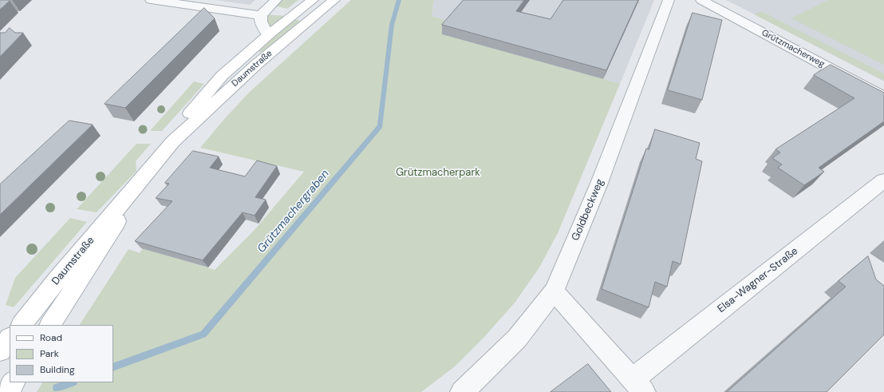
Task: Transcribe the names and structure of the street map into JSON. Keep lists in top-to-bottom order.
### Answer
{
  "streets": {
    "main road": ["Daumstraße"],
    "street": ["Grützmacherweg", "Goldbeckweg", "Elsa-Wagner-Straße"]
  },
  "water": ["Grützmachergraben"],
  "parks": ["Grützmacherpark"],
  "legend": ["Road", "Park", "Building"]
}
